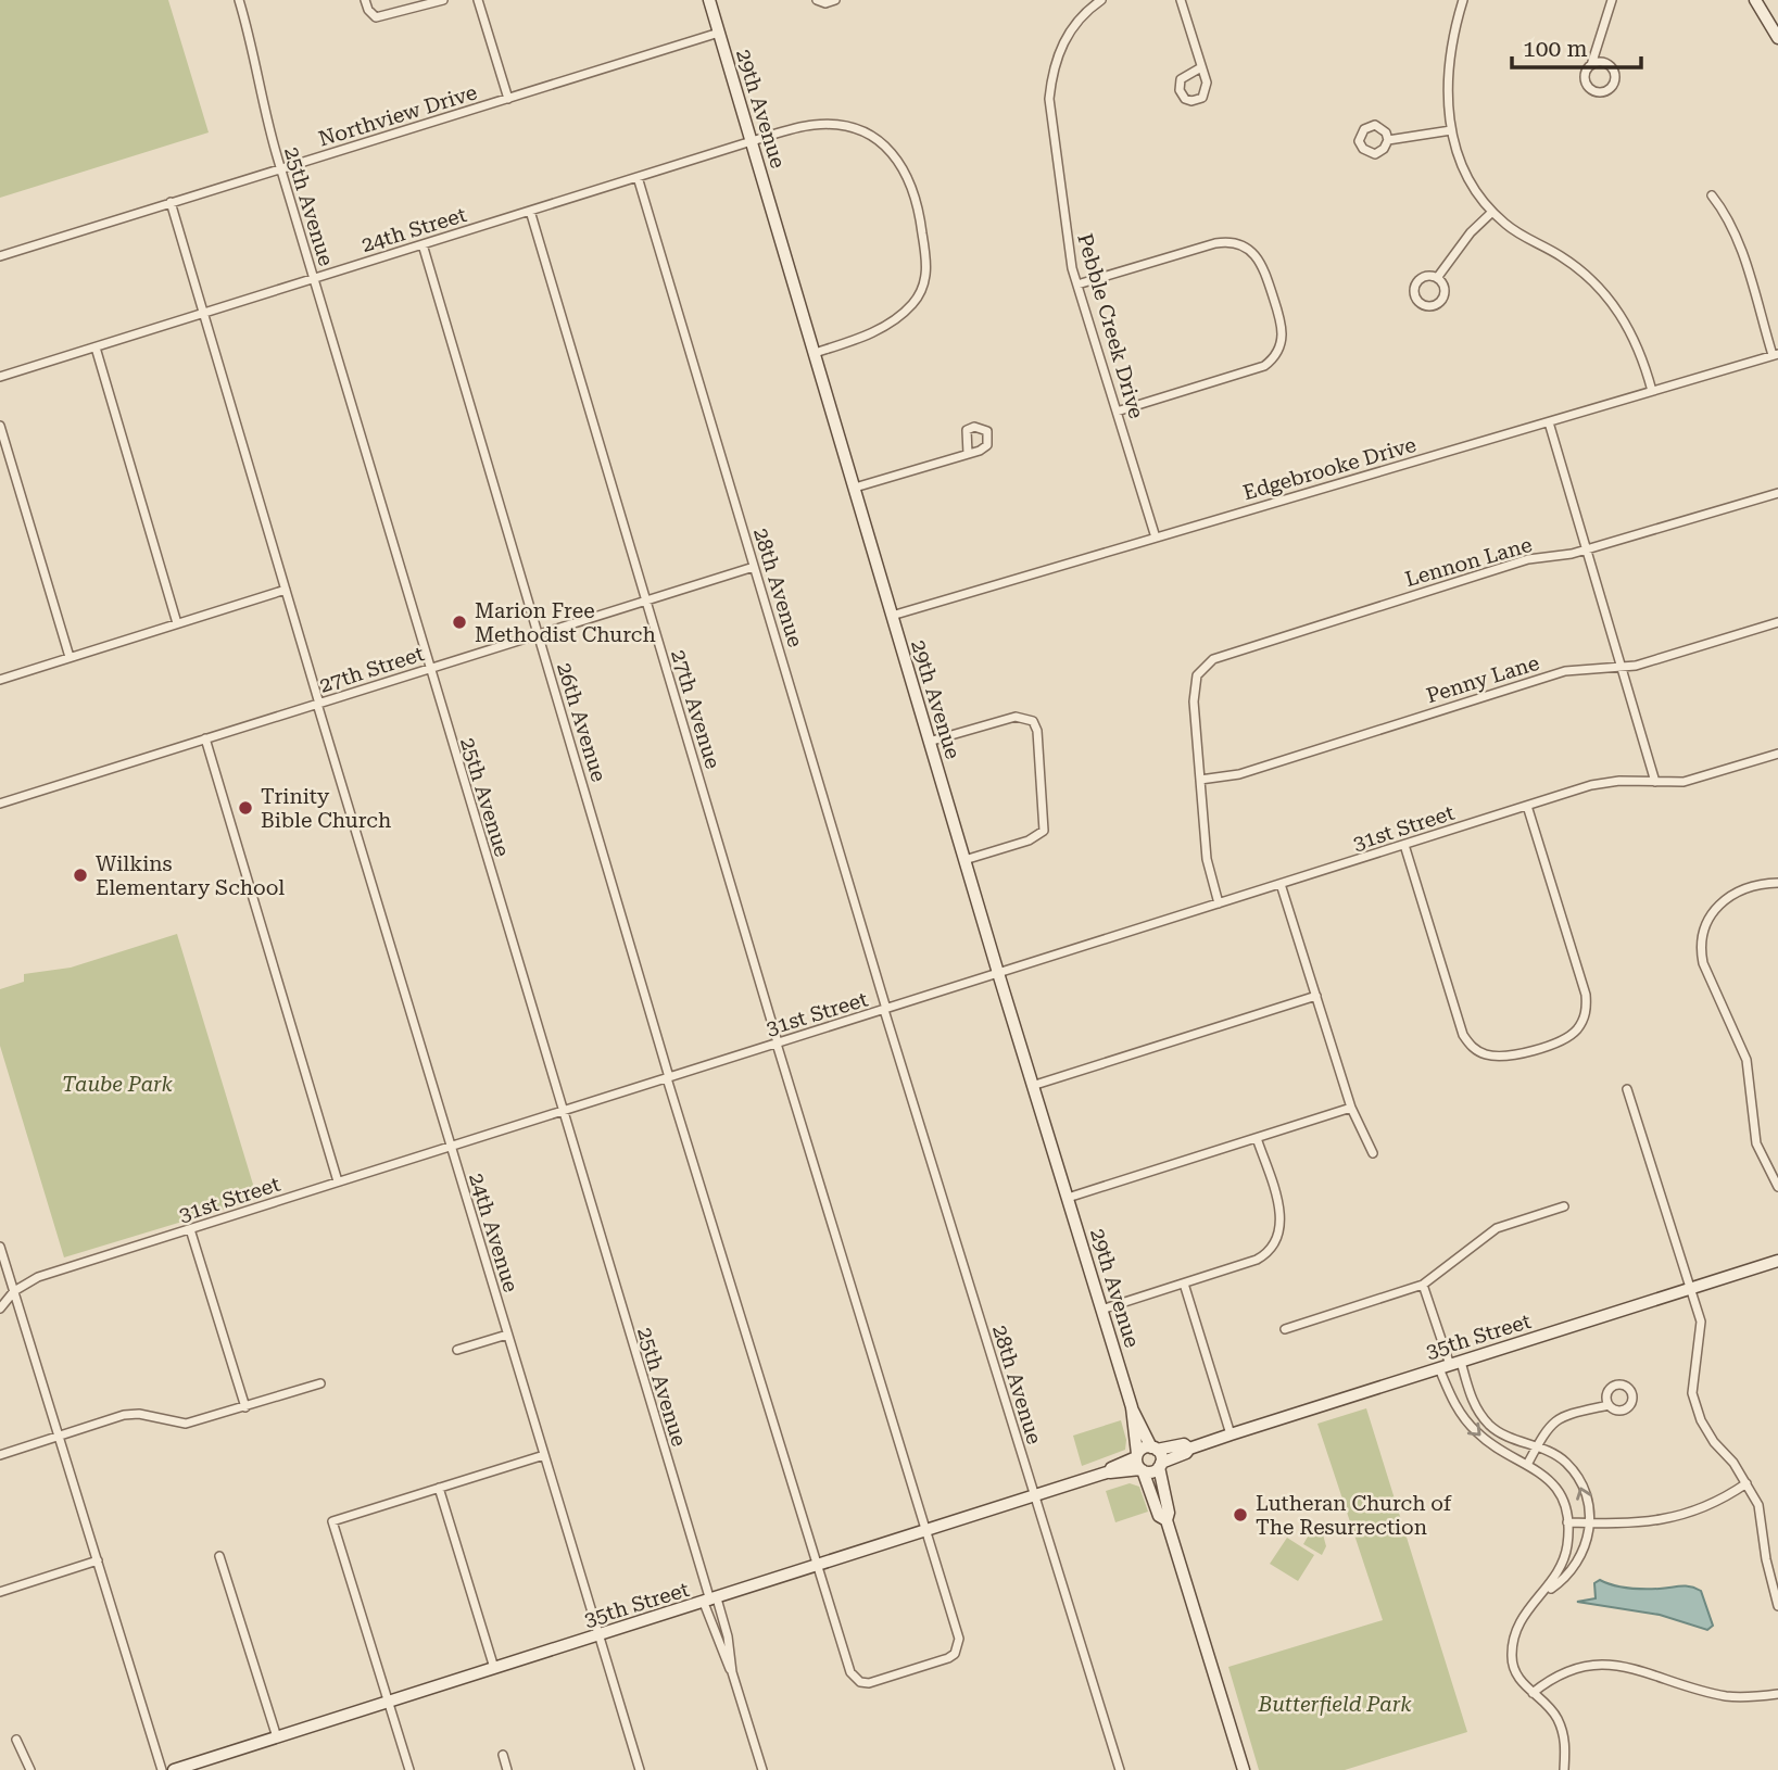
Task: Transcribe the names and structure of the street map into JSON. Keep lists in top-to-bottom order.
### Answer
{
  "streets": {
    "street": [
      "29th Avenue",
      "Northview Drive",
      "25th Avenue",
      "24th Street",
      "Pebble Creek Drive",
      "Edgebrooke Drive",
      "Lennon Lane",
      "28th Avenue",
      "27th Street",
      "Penny Lane",
      "27th Avenue",
      "26th Avenue",
      "31st Street",
      "24th Avenue",
      "35th Street"
    ]
  },
  "crossings": [
    ["29th Avenue", "Northview Drive"],
    ["29th Avenue", "24th Street"],
    ["29th Avenue", "Edgebrooke Drive"],
    ["29th Avenue", "31st Street"],
    ["29th Avenue", "35th Street"],
    ["Northview Drive", "25th Avenue"],
    ["Northview Drive", "24th Avenue"],
    ["25th Avenue", "24th Street"],
    ["25th Avenue", "27th Street"],
    ["25th Avenue", "31st Street"],
    ["25th Avenue", "35th Street"],
    ["24th Street", "28th Avenue"],
    ["24th Street", "27th Avenue"],
    ["24th Street", "26th Avenue"],
    ["24th Street", "24th Avenue"],
    ["Pebble Creek Drive", "Edgebrooke Drive"],
    ["Lennon Lane", "Penny Lane"],
    ["28th Avenue", "27th Street"],
    ["28th Avenue", "31st Street"],
    ["28th Avenue", "35th Street"],
    ["27th Street", "27th Avenue"],
    ["27th Street", "26th Avenue"],
    ["27th Street", "24th Avenue"],
    ["27th Avenue", "26th Avenue"],
    ["27th Avenue", "31st Street"],
    ["27th Avenue", "35th Street"],
    ["26th Avenue", "31st Street"],
    ["26th Avenue", "35th Street"],
    ["31st Street", "24th Avenue"],
    ["24th Avenue", "35th Street"]
  ],
  "parks": ["Taube Park", "Butterfield Park"],
  "places": [
    "Marion Free Methodist Church",
    "Trinity Bible Church",
    "Wilkins Elementary School",
    "Lutheran Church of The Resurrection"
  ],
  "scale_bar": "100 m"
}
